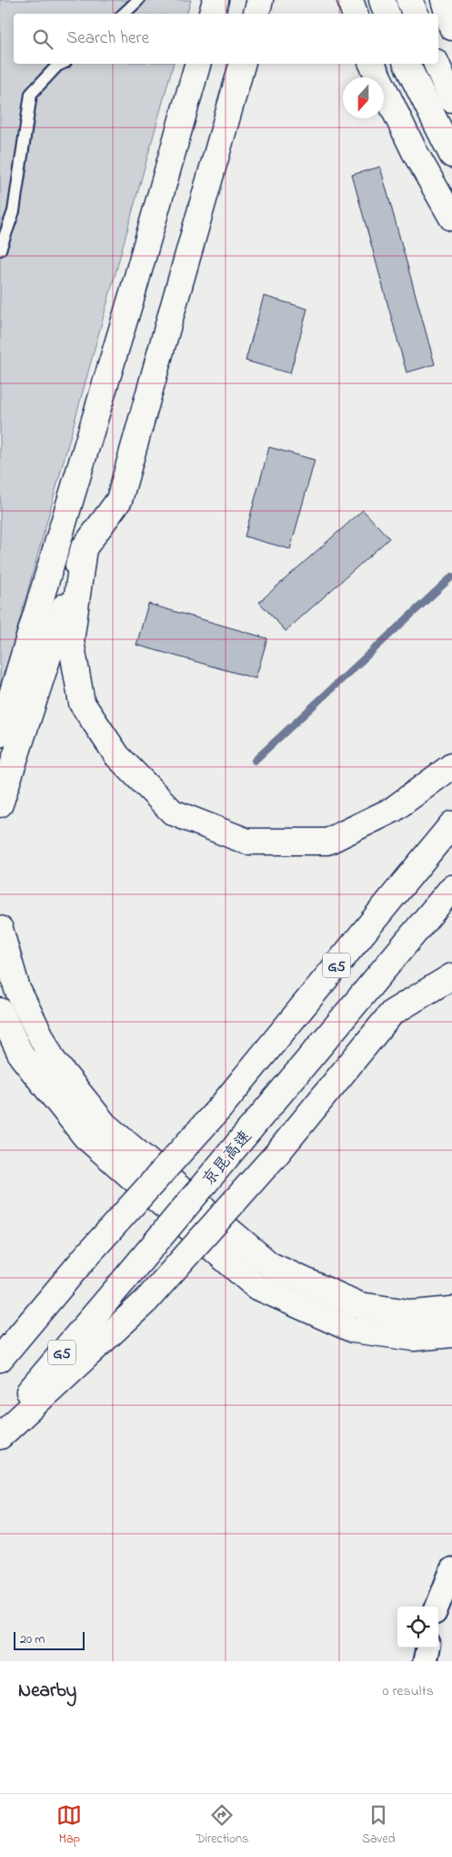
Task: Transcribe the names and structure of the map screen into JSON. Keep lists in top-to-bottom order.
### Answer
{
  "streets": {
    "highway": ["G5", "京昆高速"]
  },
  "scale_bar": "20 m",
  "north": "bottom",
  "page": {
    "search": "Search here",
    "scale": "20 m",
    "heading": ["Nearby", "0 results"],
    "nav": ["Map", "Directions", "Saved"]
  }
}
